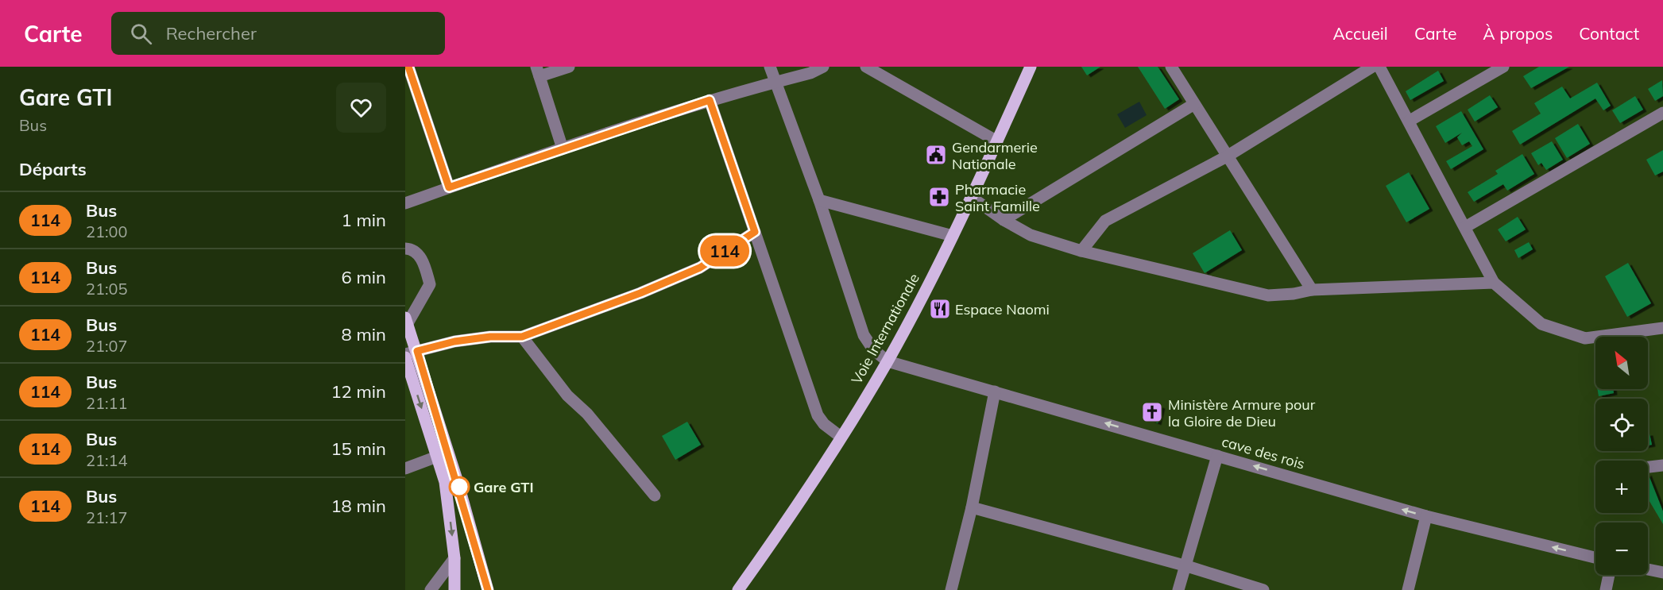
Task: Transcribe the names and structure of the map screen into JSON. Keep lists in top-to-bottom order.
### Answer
{
  "streets": {
    "main road": ["Voie Internationale"],
    "street": ["cave des rois"]
  },
  "crossings": [
    ["Voie Internationale", "cave des rois"]
  ],
  "one_way": ["cave des rois"],
  "places": {
    "public building": ["Gendarmerie Nationale"],
    "pharmacy": ["Pharmacie Saint Famille"],
    "restaurant": ["Espace Naomi"],
    "church": ["Ministère Armure pour la Gloire de Dieu"],
    "other": ["Gare GTI"]
  },
  "lines": ["bus line 114"],
  "north": "top left",
  "page": {
    "header": "Carte",
    "search": "Rechercher",
    "nav": [
      "Accueil",
      "Carte",
      "À propos",
      "Contact"
    ],
    "heading": [
      ["Gare GTI", "Bus"],
      "Départs"
    ],
    "on_map": "114",
    "list": [
      {
        "mark": "114",
        "name": "Bus",
        "note": "21:00",
        "value": "1 min"
      },
      {
        "mark": "114",
        "name": "Bus",
        "note": "21:05",
        "value": "6 min"
      },
      {
        "mark": "114",
        "name": "Bus",
        "note": "21:07",
        "value": "8 min"
      },
      {
        "mark": "114",
        "name": "Bus",
        "note": "21:11",
        "value": "12 min"
      },
      {
        "mark": "114",
        "name": "Bus",
        "note": "21:14",
        "value": "15 min"
      },
      {
        "mark": "114",
        "name": "Bus",
        "note": "21:17",
        "value": "18 min"
      }
    ],
    "map_buttons": ["+", "−"]
  }
}
